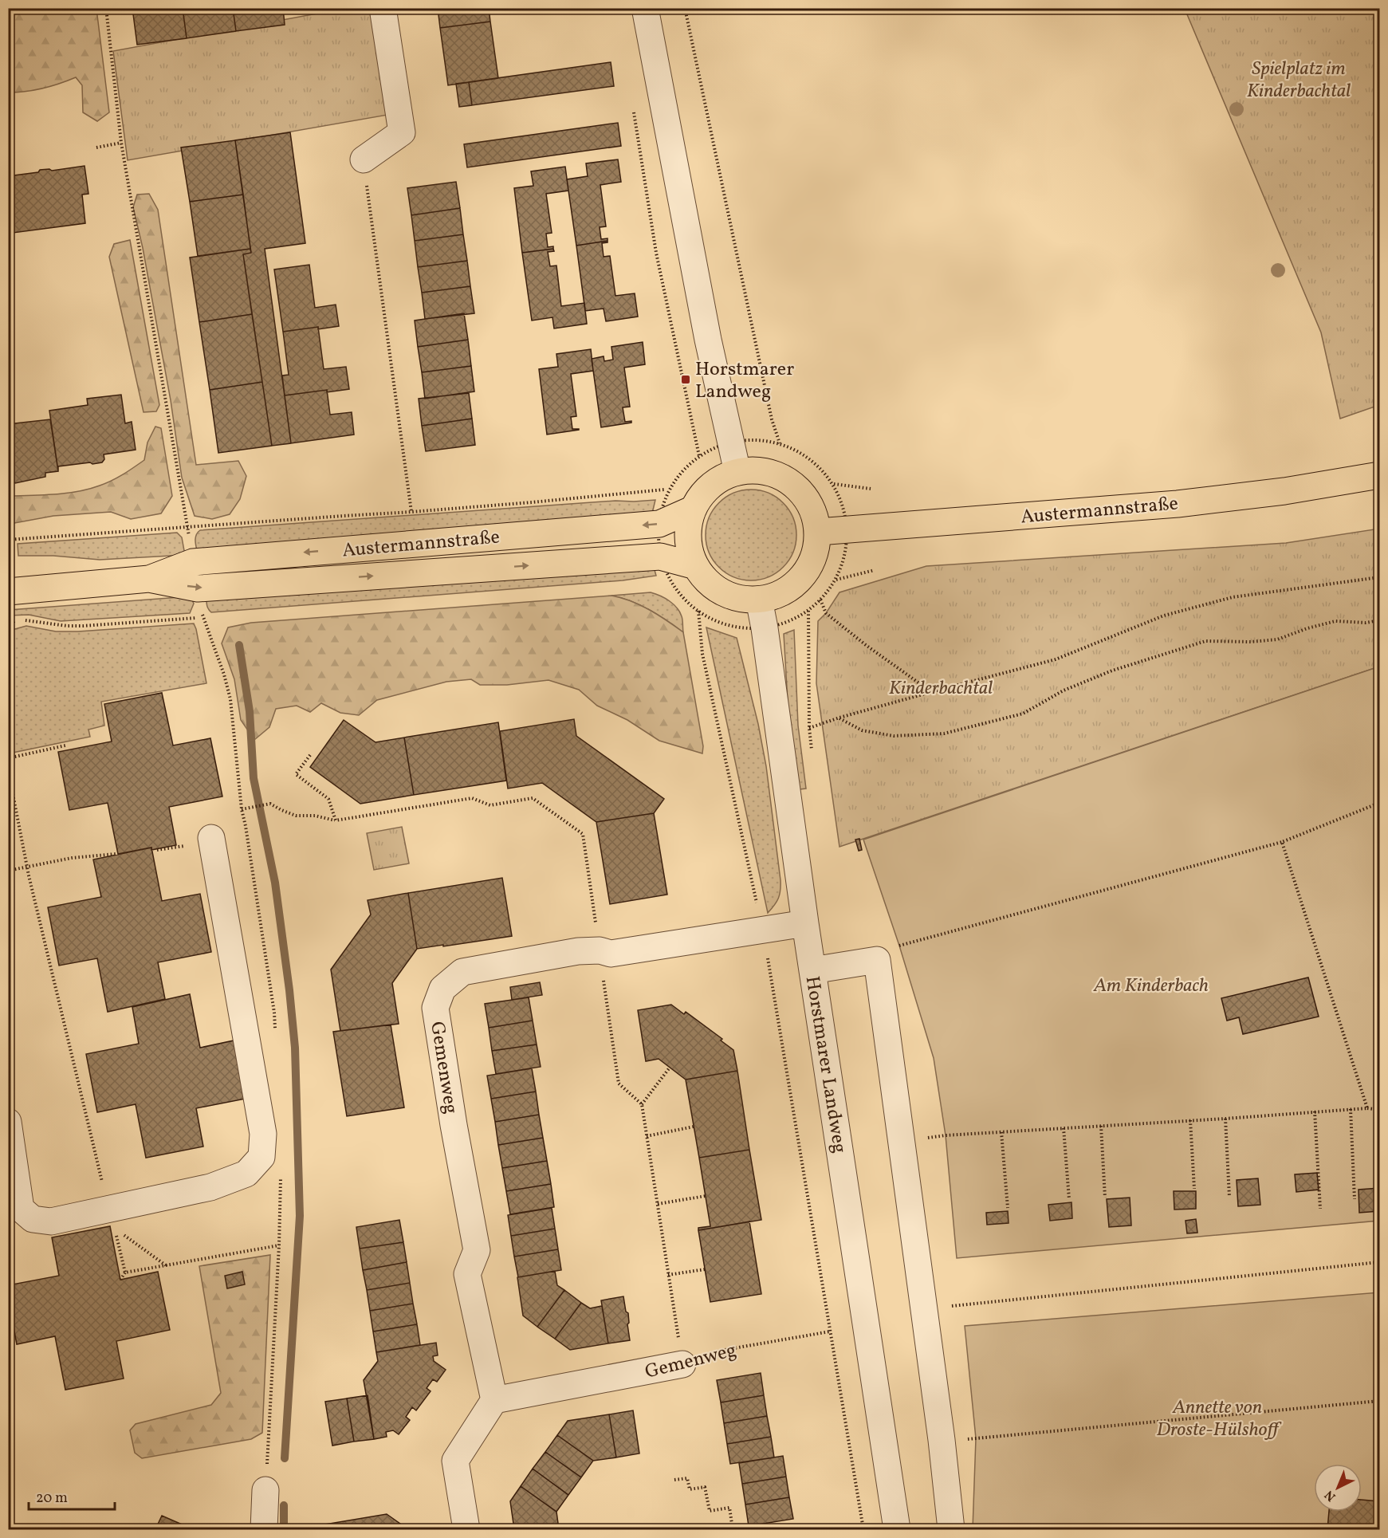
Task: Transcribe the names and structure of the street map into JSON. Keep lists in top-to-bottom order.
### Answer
{
  "streets": {
    "main road": ["Austermannstraße"],
    "street": ["Horstmarer Landweg", "Gemenweg"]
  },
  "crossings": [
    ["Austermannstraße", "Horstmarer Landweg"],
    ["Horstmarer Landweg", "Gemenweg"]
  ],
  "parks": [
    "Spielplatz im Kinderbachtal",
    "Kinderbachtal",
    "Am Kinderbach",
    "Annette von Droste-Hülshoff"
  ],
  "places": {
    "transit": ["Horstmarer Landweg"]
  },
  "scale_bar": "20 m",
  "north": "bottom left"
}
